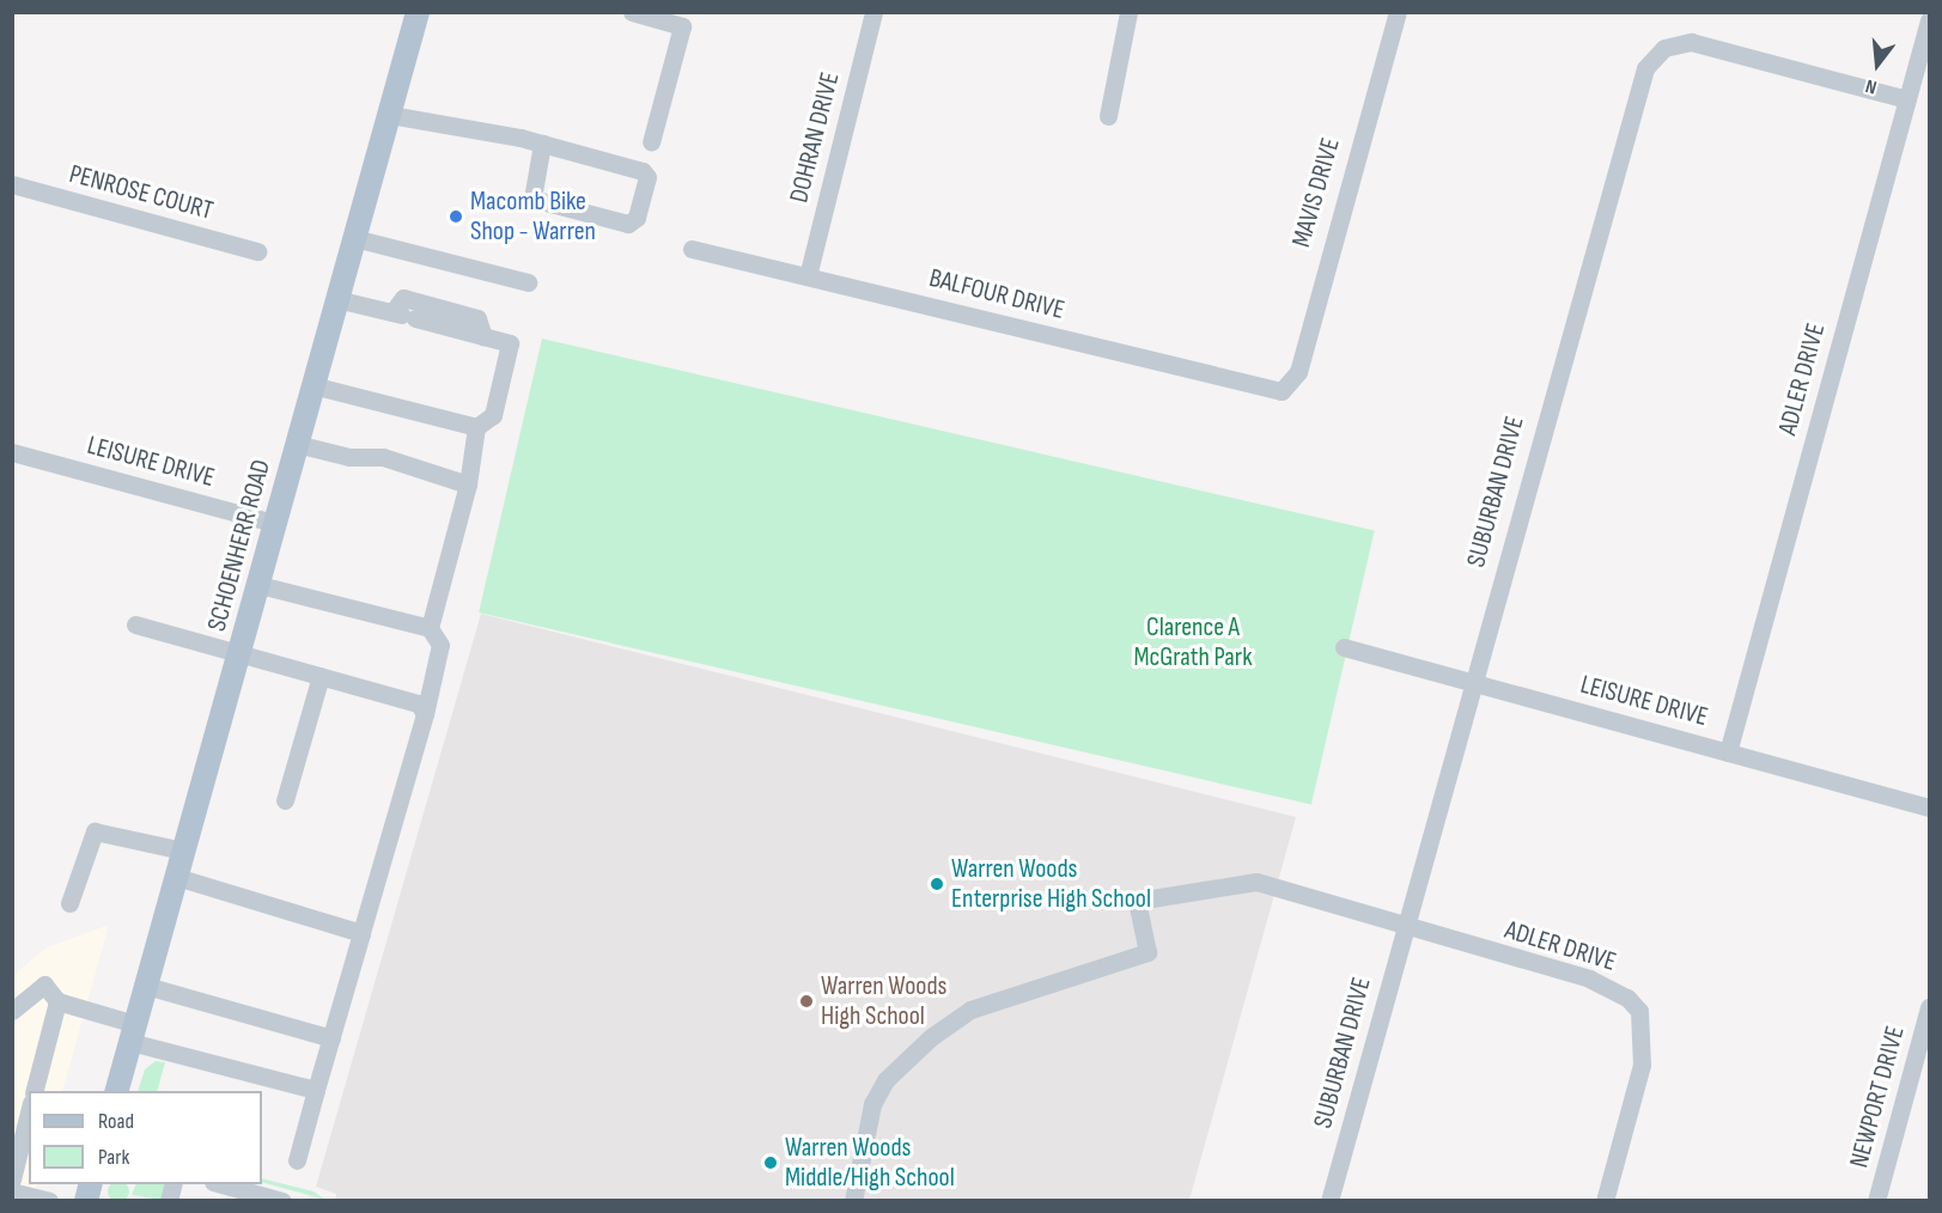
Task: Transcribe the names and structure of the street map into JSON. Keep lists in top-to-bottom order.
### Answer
{
  "streets": {
    "main road": ["SCHOENHERR ROAD"],
    "street": [
      "DOHRAN DRIVE",
      "PENROSE COURT",
      "MAVIS DRIVE",
      "BALFOUR DRIVE",
      "ADLER DRIVE",
      "LEISURE DRIVE",
      "SUBURBAN DRIVE",
      "NEWPORT DRIVE"
    ]
  },
  "crossings": [
    ["DOHRAN DRIVE", "BALFOUR DRIVE"],
    ["MAVIS DRIVE", "BALFOUR DRIVE"],
    ["ADLER DRIVE", "LEISURE DRIVE"],
    ["ADLER DRIVE", "SUBURBAN DRIVE"],
    ["LEISURE DRIVE", "SUBURBAN DRIVE"],
    ["LEISURE DRIVE", "SCHOENHERR ROAD"]
  ],
  "parks": ["Clarence A McGrath Park"],
  "places": [
    "Macomb Bike Shop - Warren",
    "Warren Woods Enterprise High School",
    "Warren Woods High School",
    "Warren Woods Middle/High School"
  ],
  "legend": ["Road", "Park"],
  "north": "bottom"
}
